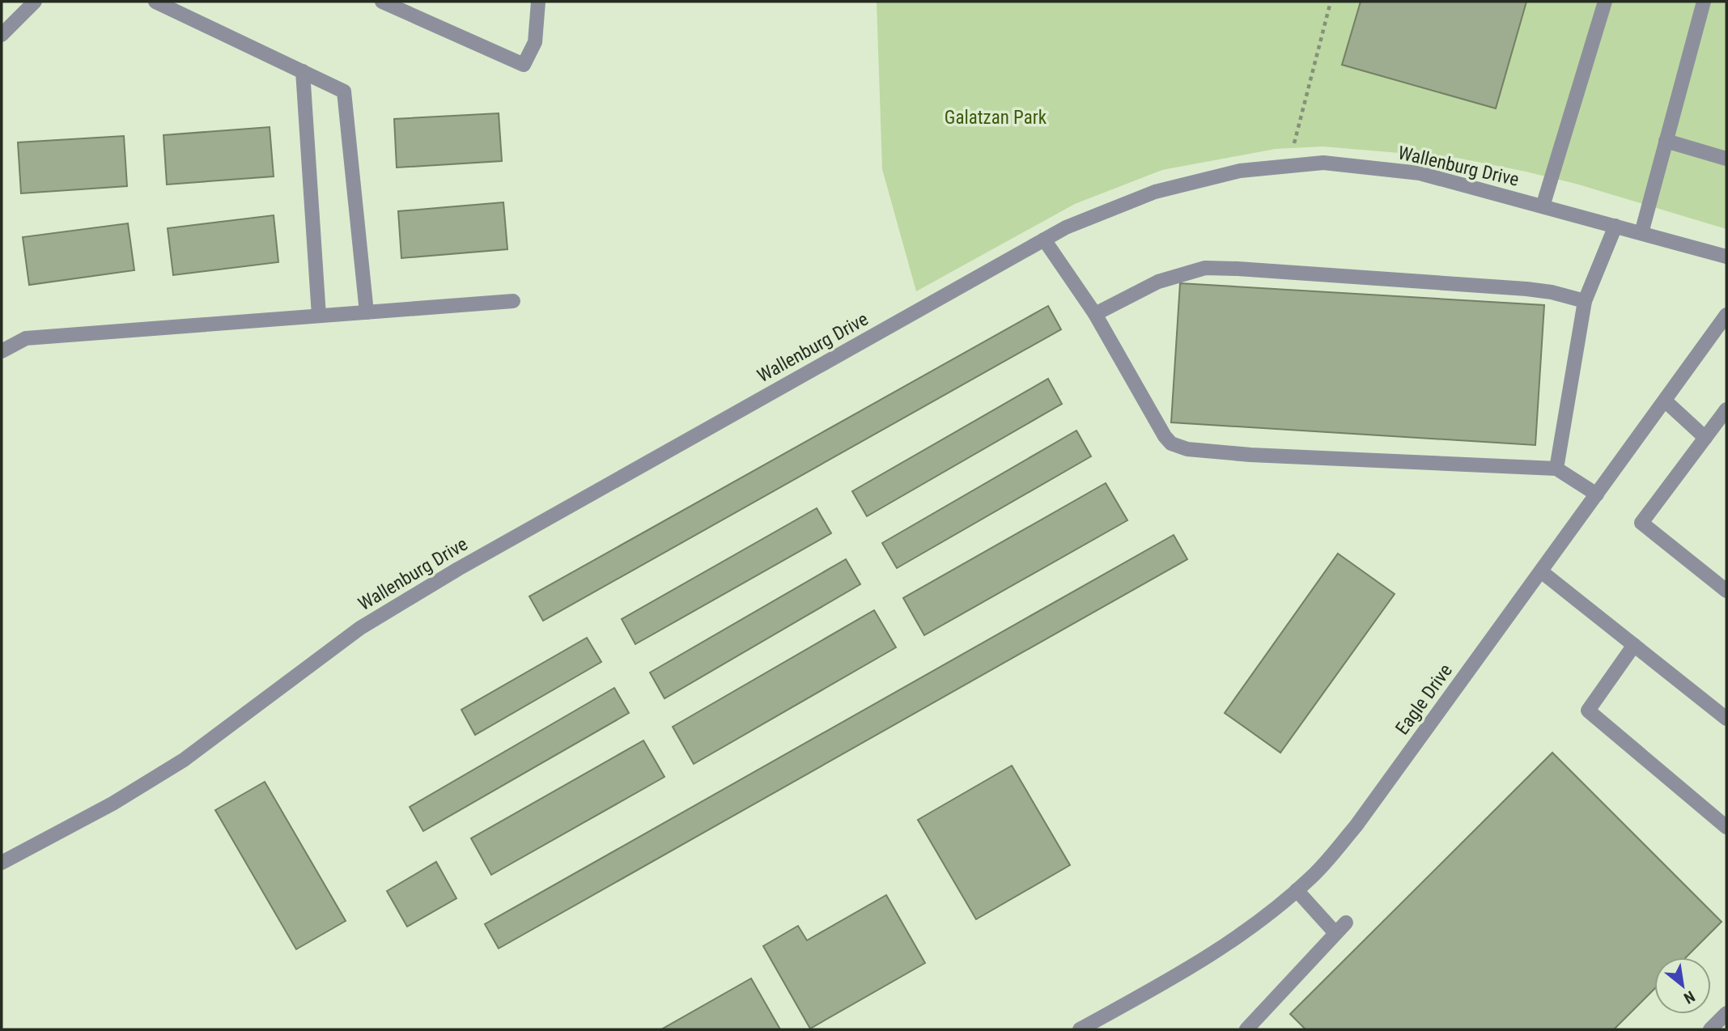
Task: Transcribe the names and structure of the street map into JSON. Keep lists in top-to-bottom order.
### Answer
{
  "streets": {
    "street": ["Wallenburg Drive", "Eagle Drive"]
  },
  "parks": ["Galatzan Park"],
  "north": "bottom right"
}
